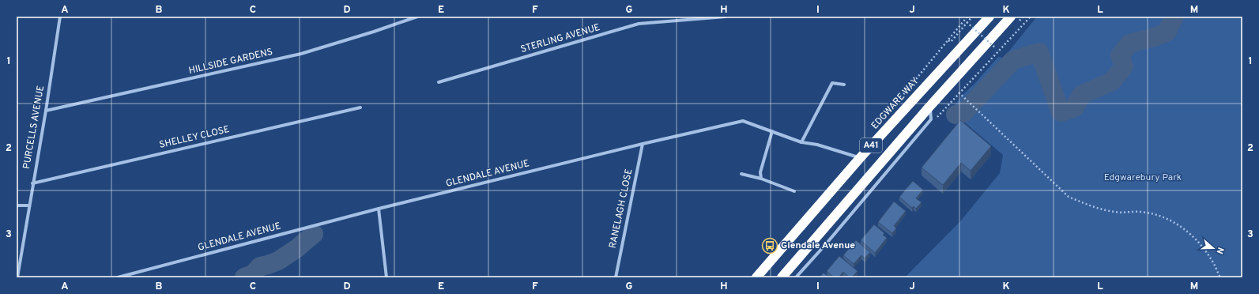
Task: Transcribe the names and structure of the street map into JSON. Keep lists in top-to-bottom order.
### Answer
{
  "streets": {
    "highway": ["EDGWARE WAY", "A41"],
    "street": [
      "STERLING AVENUE",
      "HILLSIDE GARDENS",
      "PURCELLS AVENUE",
      "SHELLEY CLOSE",
      "GLENDALE AVENUE",
      "RANELAGH CLOSE"
    ]
  },
  "crossings": [
    ["HILLSIDE GARDENS", "PURCELLS AVENUE"],
    ["EDGWARE WAY", "GLENDALE AVENUE"],
    ["PURCELLS AVENUE", "SHELLEY CLOSE"],
    ["GLENDALE AVENUE", "RANELAGH CLOSE"]
  ],
  "parks": ["Edgwarebury Park"],
  "places": {
    "bus stop": ["Glendale Avenue"]
  },
  "north": "right",
  "grid": {
    "columns": [
      "A",
      "B",
      "C",
      "D",
      "E",
      "F",
      "G",
      "H",
      "I",
      "J",
      "K",
      "L",
      "M"
    ],
    "rows": ["1", "2", "3"]
  }
}
